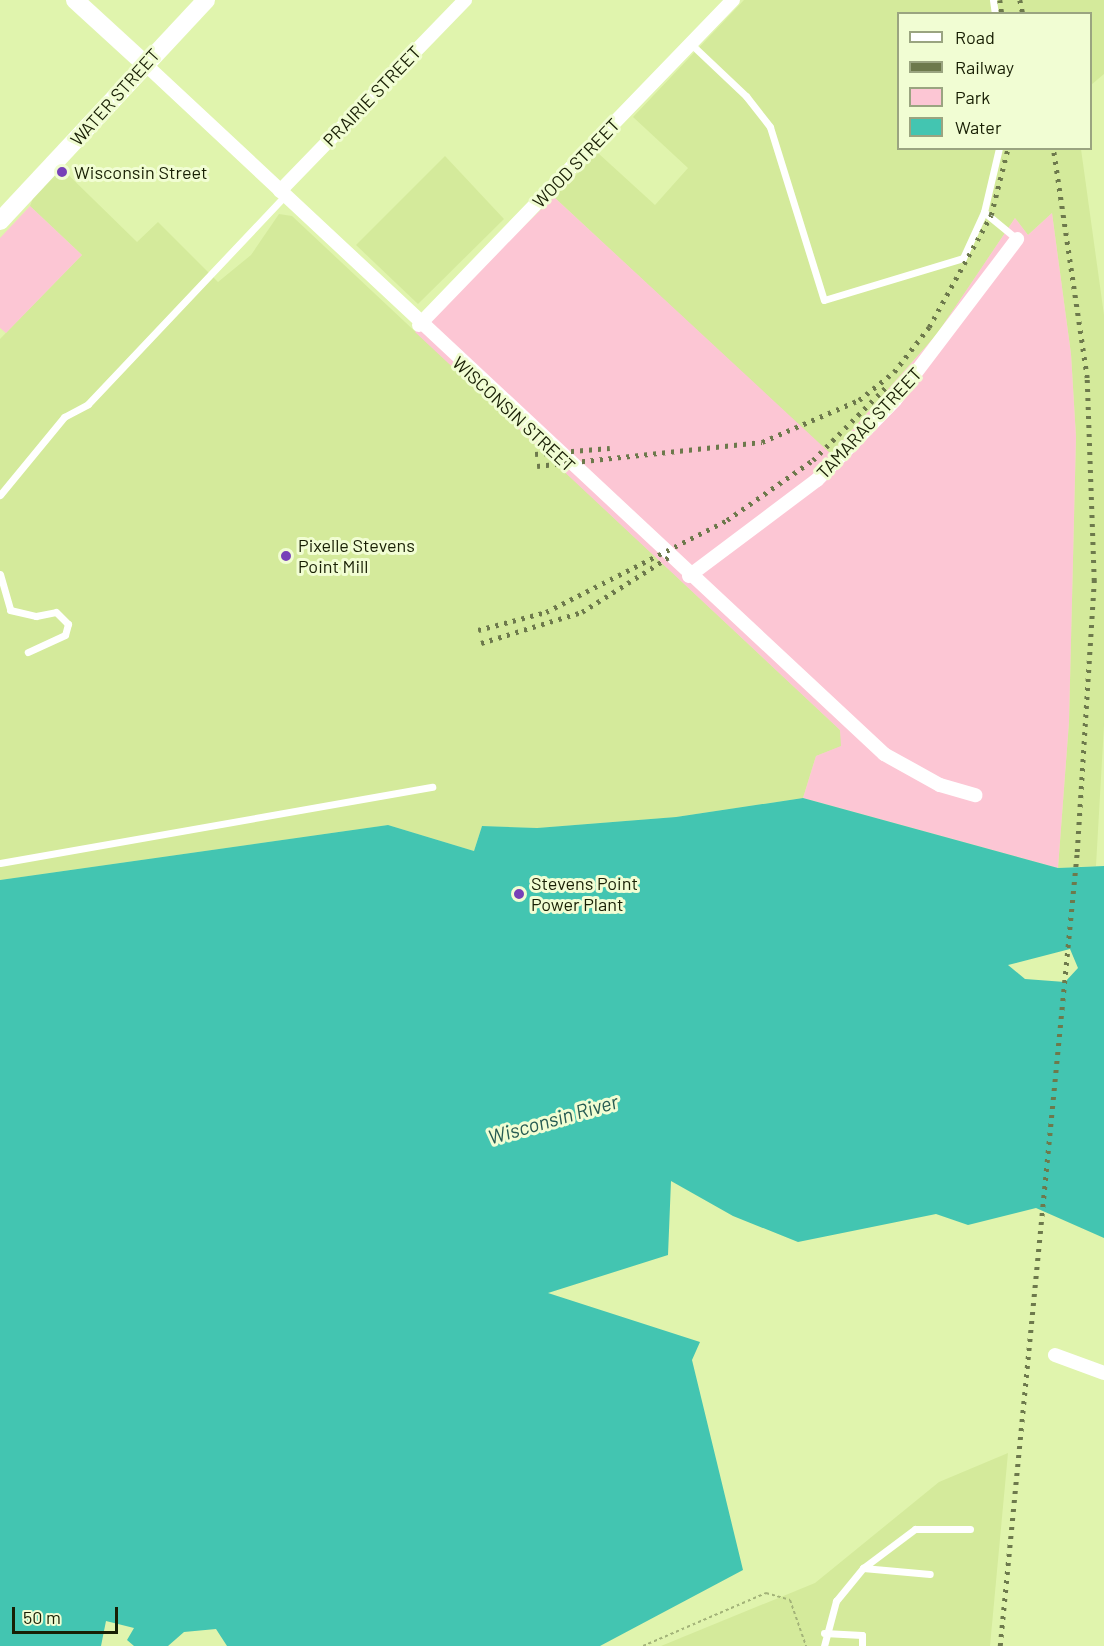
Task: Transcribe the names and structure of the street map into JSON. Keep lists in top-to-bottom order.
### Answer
{
  "streets": {
    "street": [
      "PRAIRIE STREET",
      "WATER STREET",
      "WOOD STREET",
      "WISCONSIN STREET",
      "TAMARAC STREET"
    ]
  },
  "crossings": [
    ["PRAIRIE STREET", "WISCONSIN STREET"],
    ["WATER STREET", "WISCONSIN STREET"],
    ["WOOD STREET", "WISCONSIN STREET"],
    ["WISCONSIN STREET", "TAMARAC STREET"]
  ],
  "water": ["Wisconsin River"],
  "places": ["Wisconsin Street", "Pixelle Stevens Point Mill", "Stevens Point Power Plant"],
  "legend": [
    "Road",
    "Railway",
    "Park",
    "Water"
  ],
  "scale_bar": "50 m"
}
